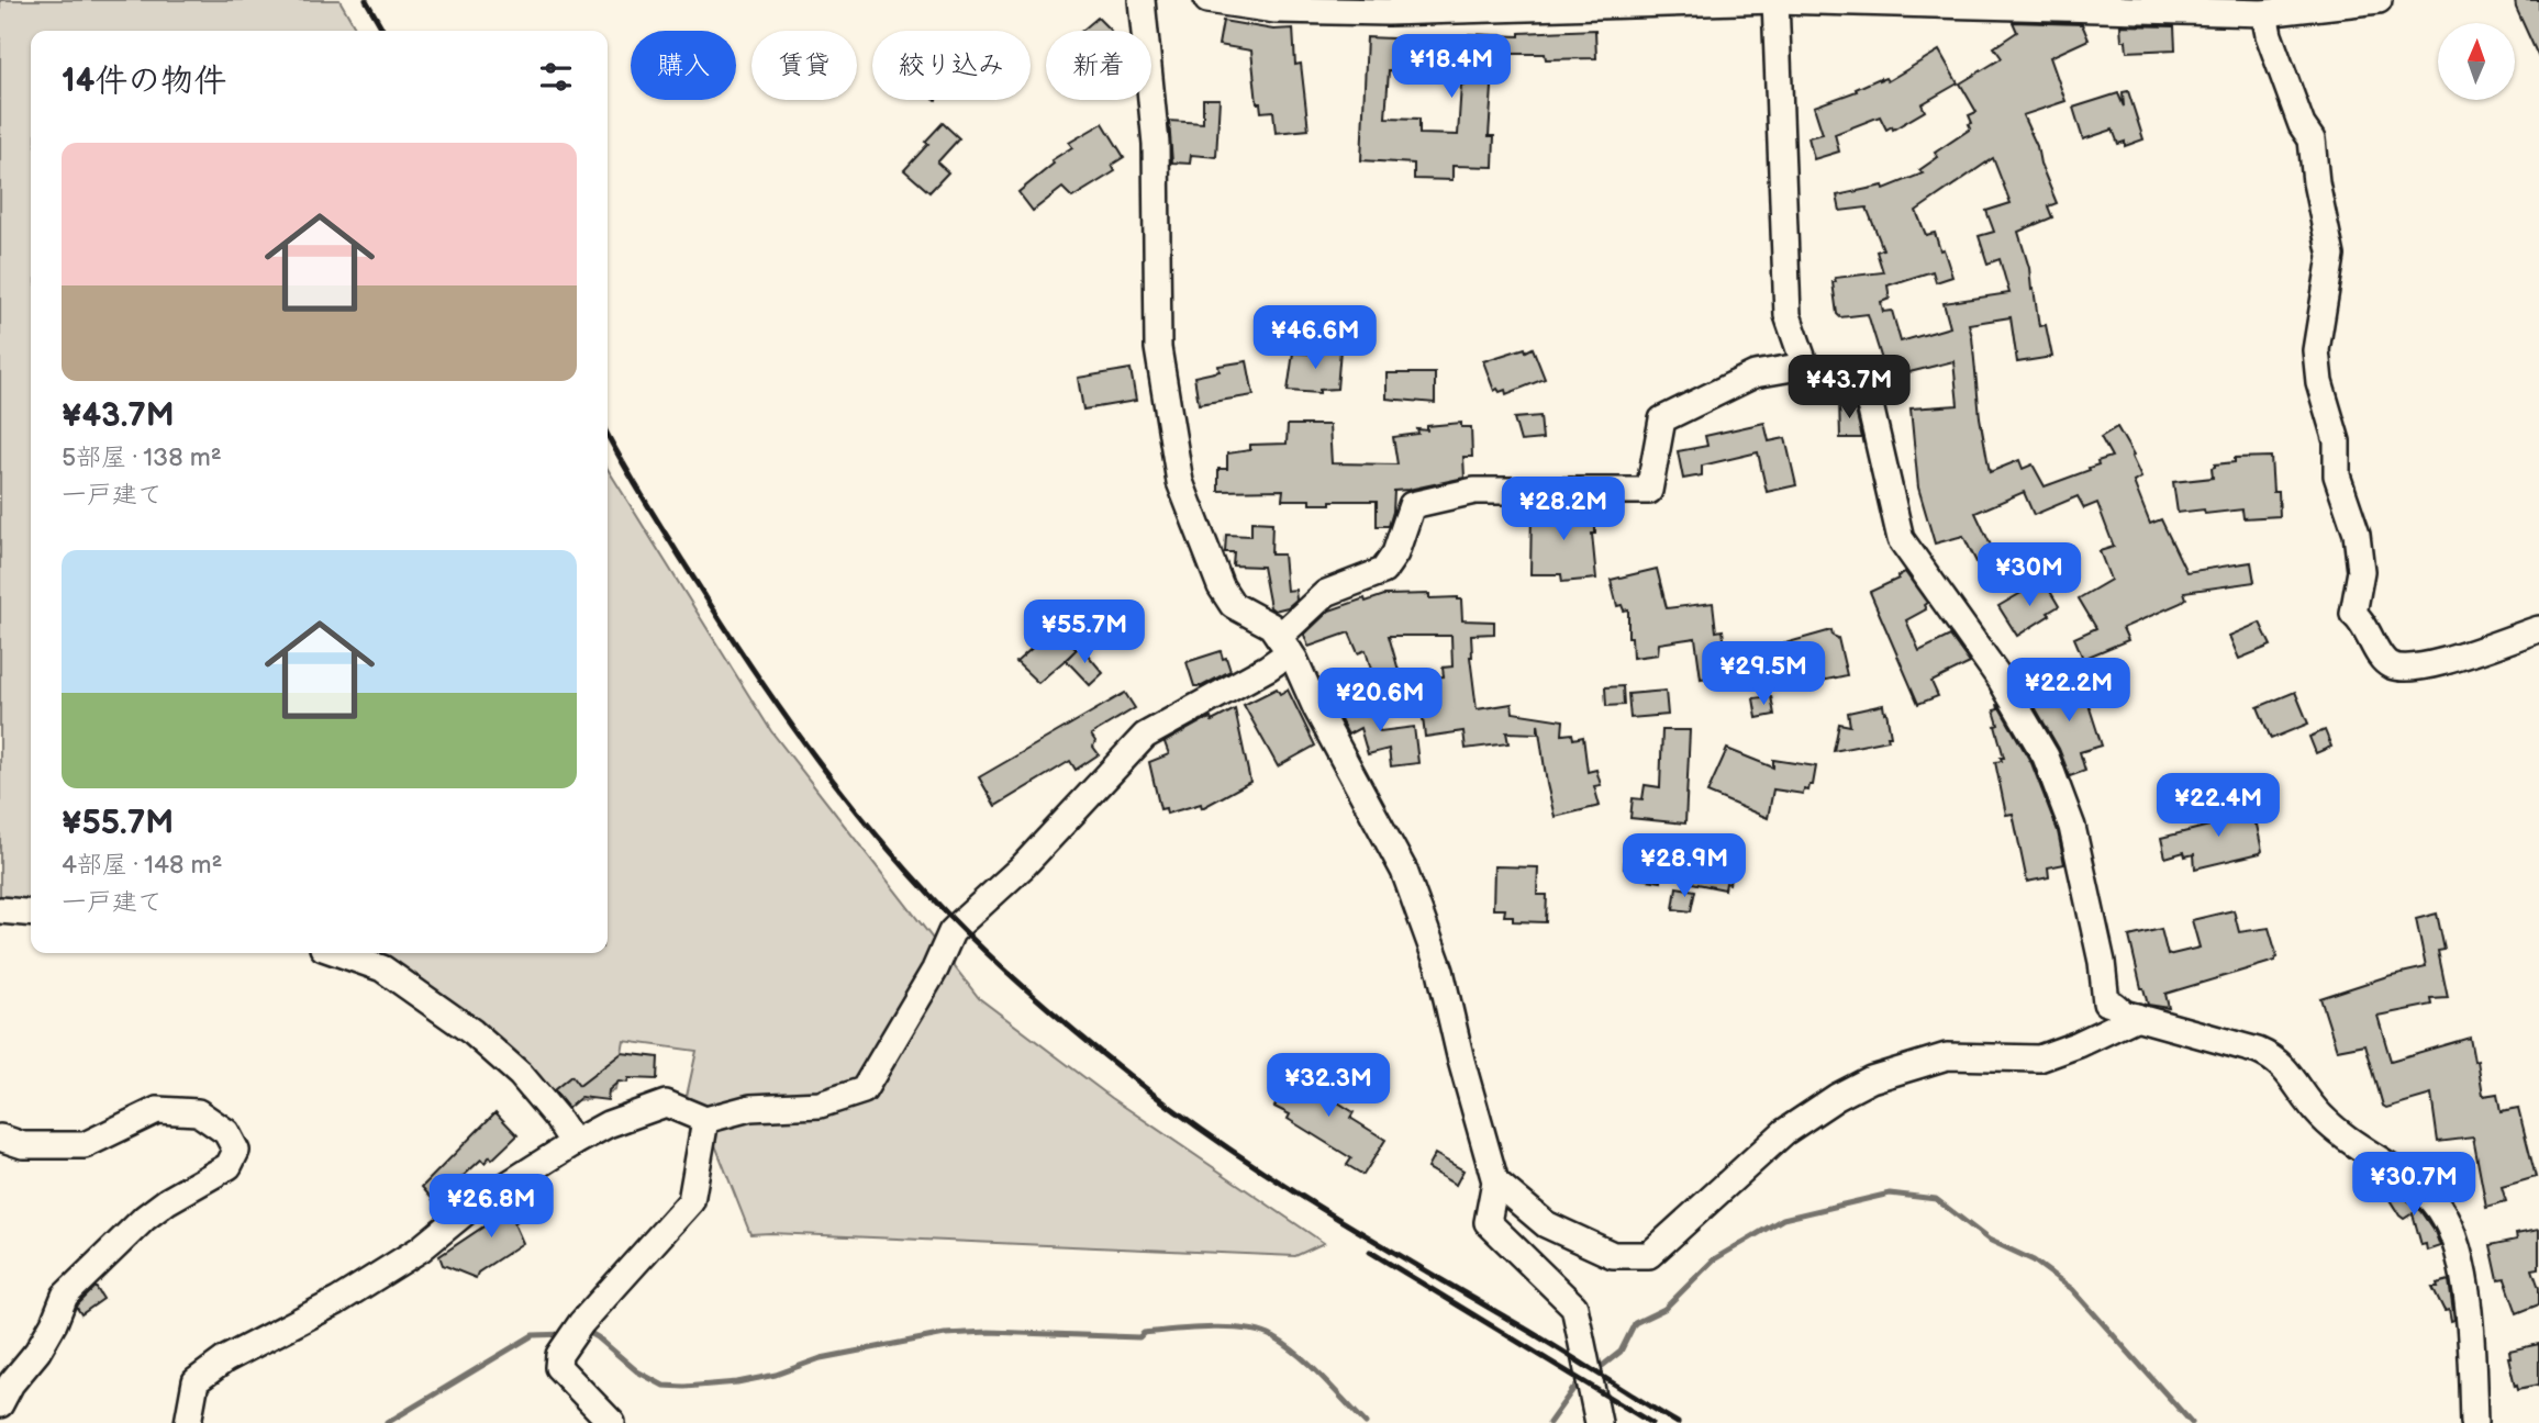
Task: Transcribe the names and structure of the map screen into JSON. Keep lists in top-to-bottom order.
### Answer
{
  "north": "top",
  "page": {
    "chip": [
      "購入",
      "賃貸",
      "絞り込み",
      "新着"
    ],
    "heading": "14件の物件",
    "price": [
      "¥18.4M",
      "¥46.6M",
      "¥43.7M",
      "¥28.2M",
      "¥30M",
      "¥55.7M",
      "¥29.5M",
      "¥22.2M",
      "¥20.6M",
      "¥22.4M",
      "¥28.9M",
      "¥32.3M",
      "¥30.7M",
      "¥26.8M"
    ],
    "list": [
      {
        "name": "¥43.7M",
        "note": "5部屋 · 138 m² · 一戸建て"
      },
      {
        "name": "¥55.7M",
        "note": "4部屋 · 148 m² · 一戸建て"
      }
    ]
  }
}
